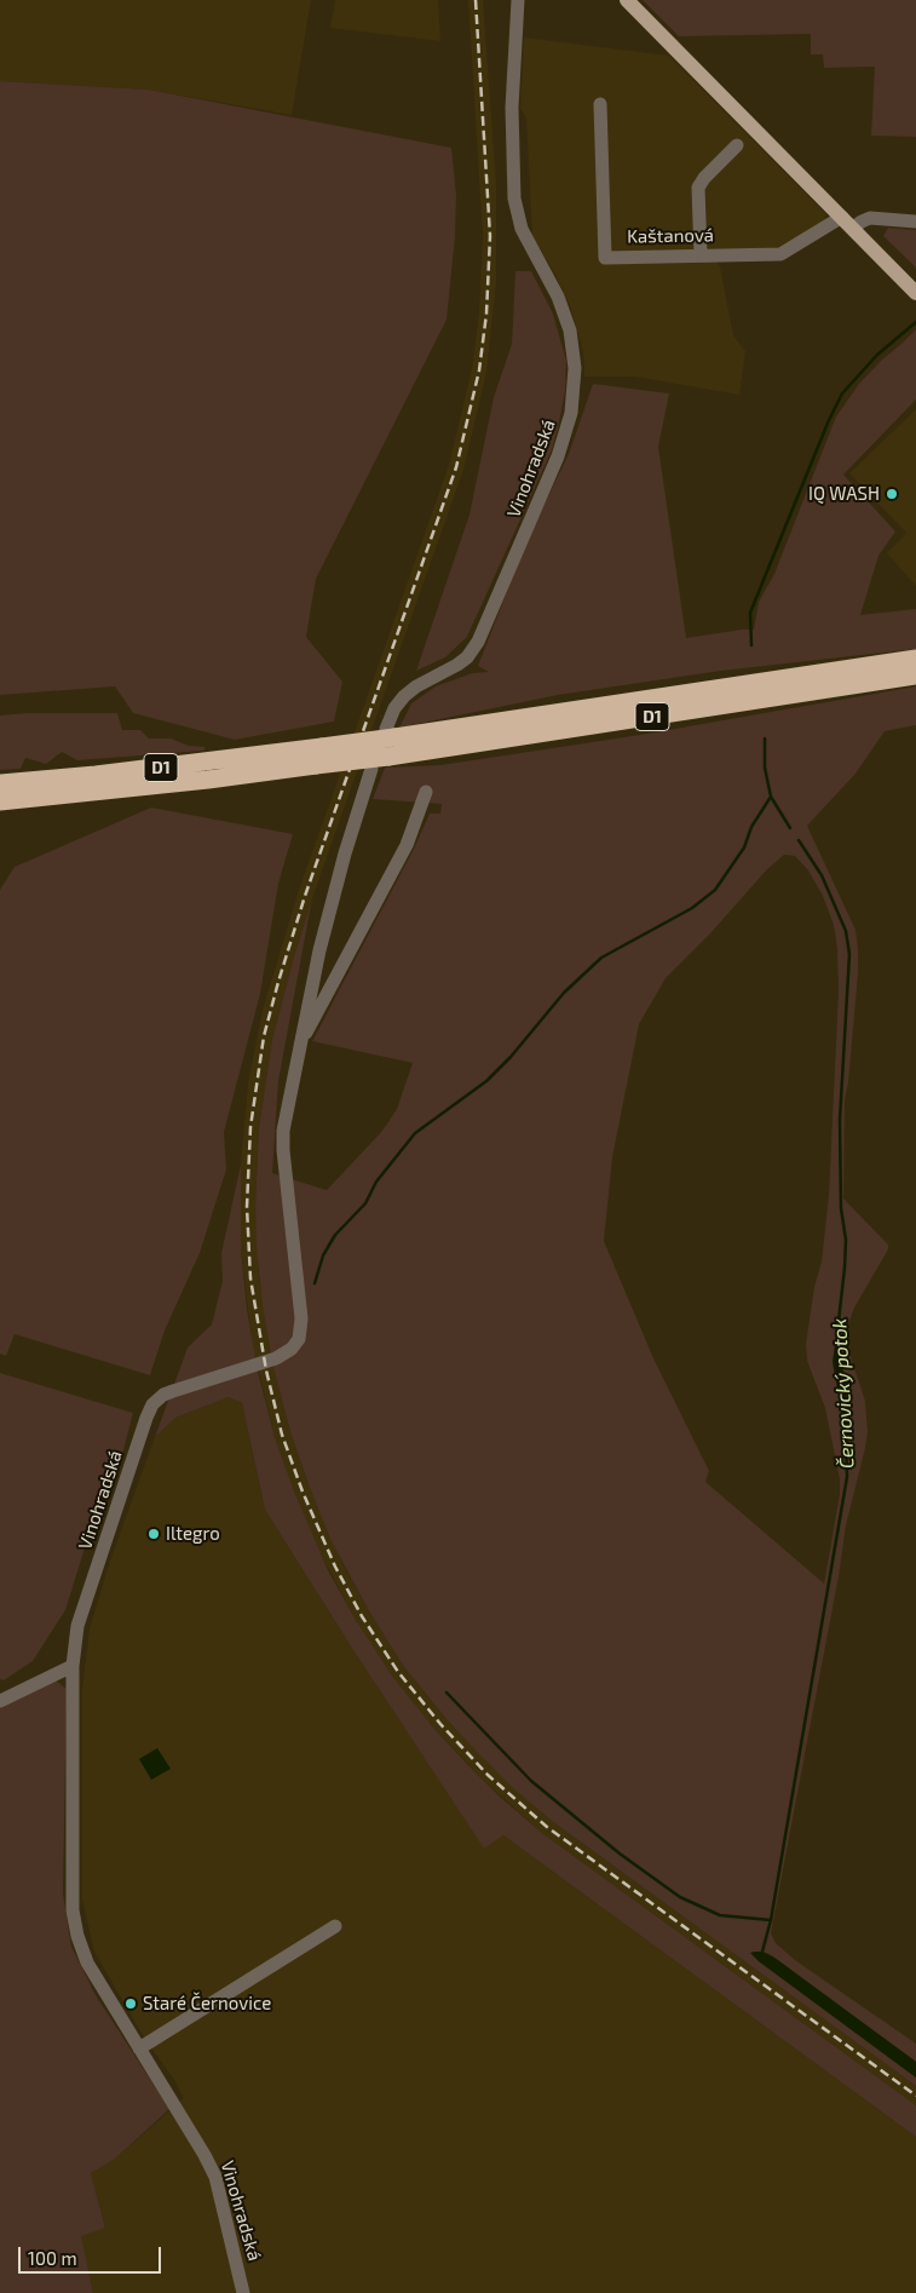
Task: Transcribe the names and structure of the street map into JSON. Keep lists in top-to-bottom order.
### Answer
{
  "streets": {
    "highway": ["D1"],
    "street": ["Kaštanová", "Vinohradská"]
  },
  "crossings": [
    ["Vinohradská", "D1"]
  ],
  "water": ["Černovický potok"],
  "places": ["IQ WASH", "Iltegro", "Staré Černovice"],
  "scale_bar": "100 m"
}
